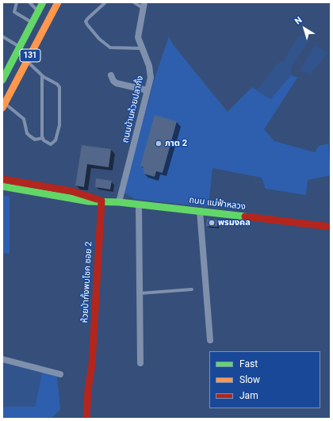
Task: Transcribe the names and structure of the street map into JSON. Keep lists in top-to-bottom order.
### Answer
{
  "streets": {
    "main road": ["131", "ถนน แม่ฟ้าหลวง", "ห้วยป่ากั้งพบโชค ซอย 2"],
    "street": ["ถนนบ้านห้วยปลากั้ง"]
  },
  "crossings": [
    ["ถนนบ้านห้วยปลากั้ง", "ถนน แม่ฟ้าหลวง"],
    ["ถนน แม่ฟ้าหลวง", "ห้วยป่ากั้งพบโชค ซอย 2"]
  ],
  "places": ["ภาต 2", "พรมงคล"],
  "legend": ["Fast", "Slow", "Jam"],
  "north": "top left"
}
